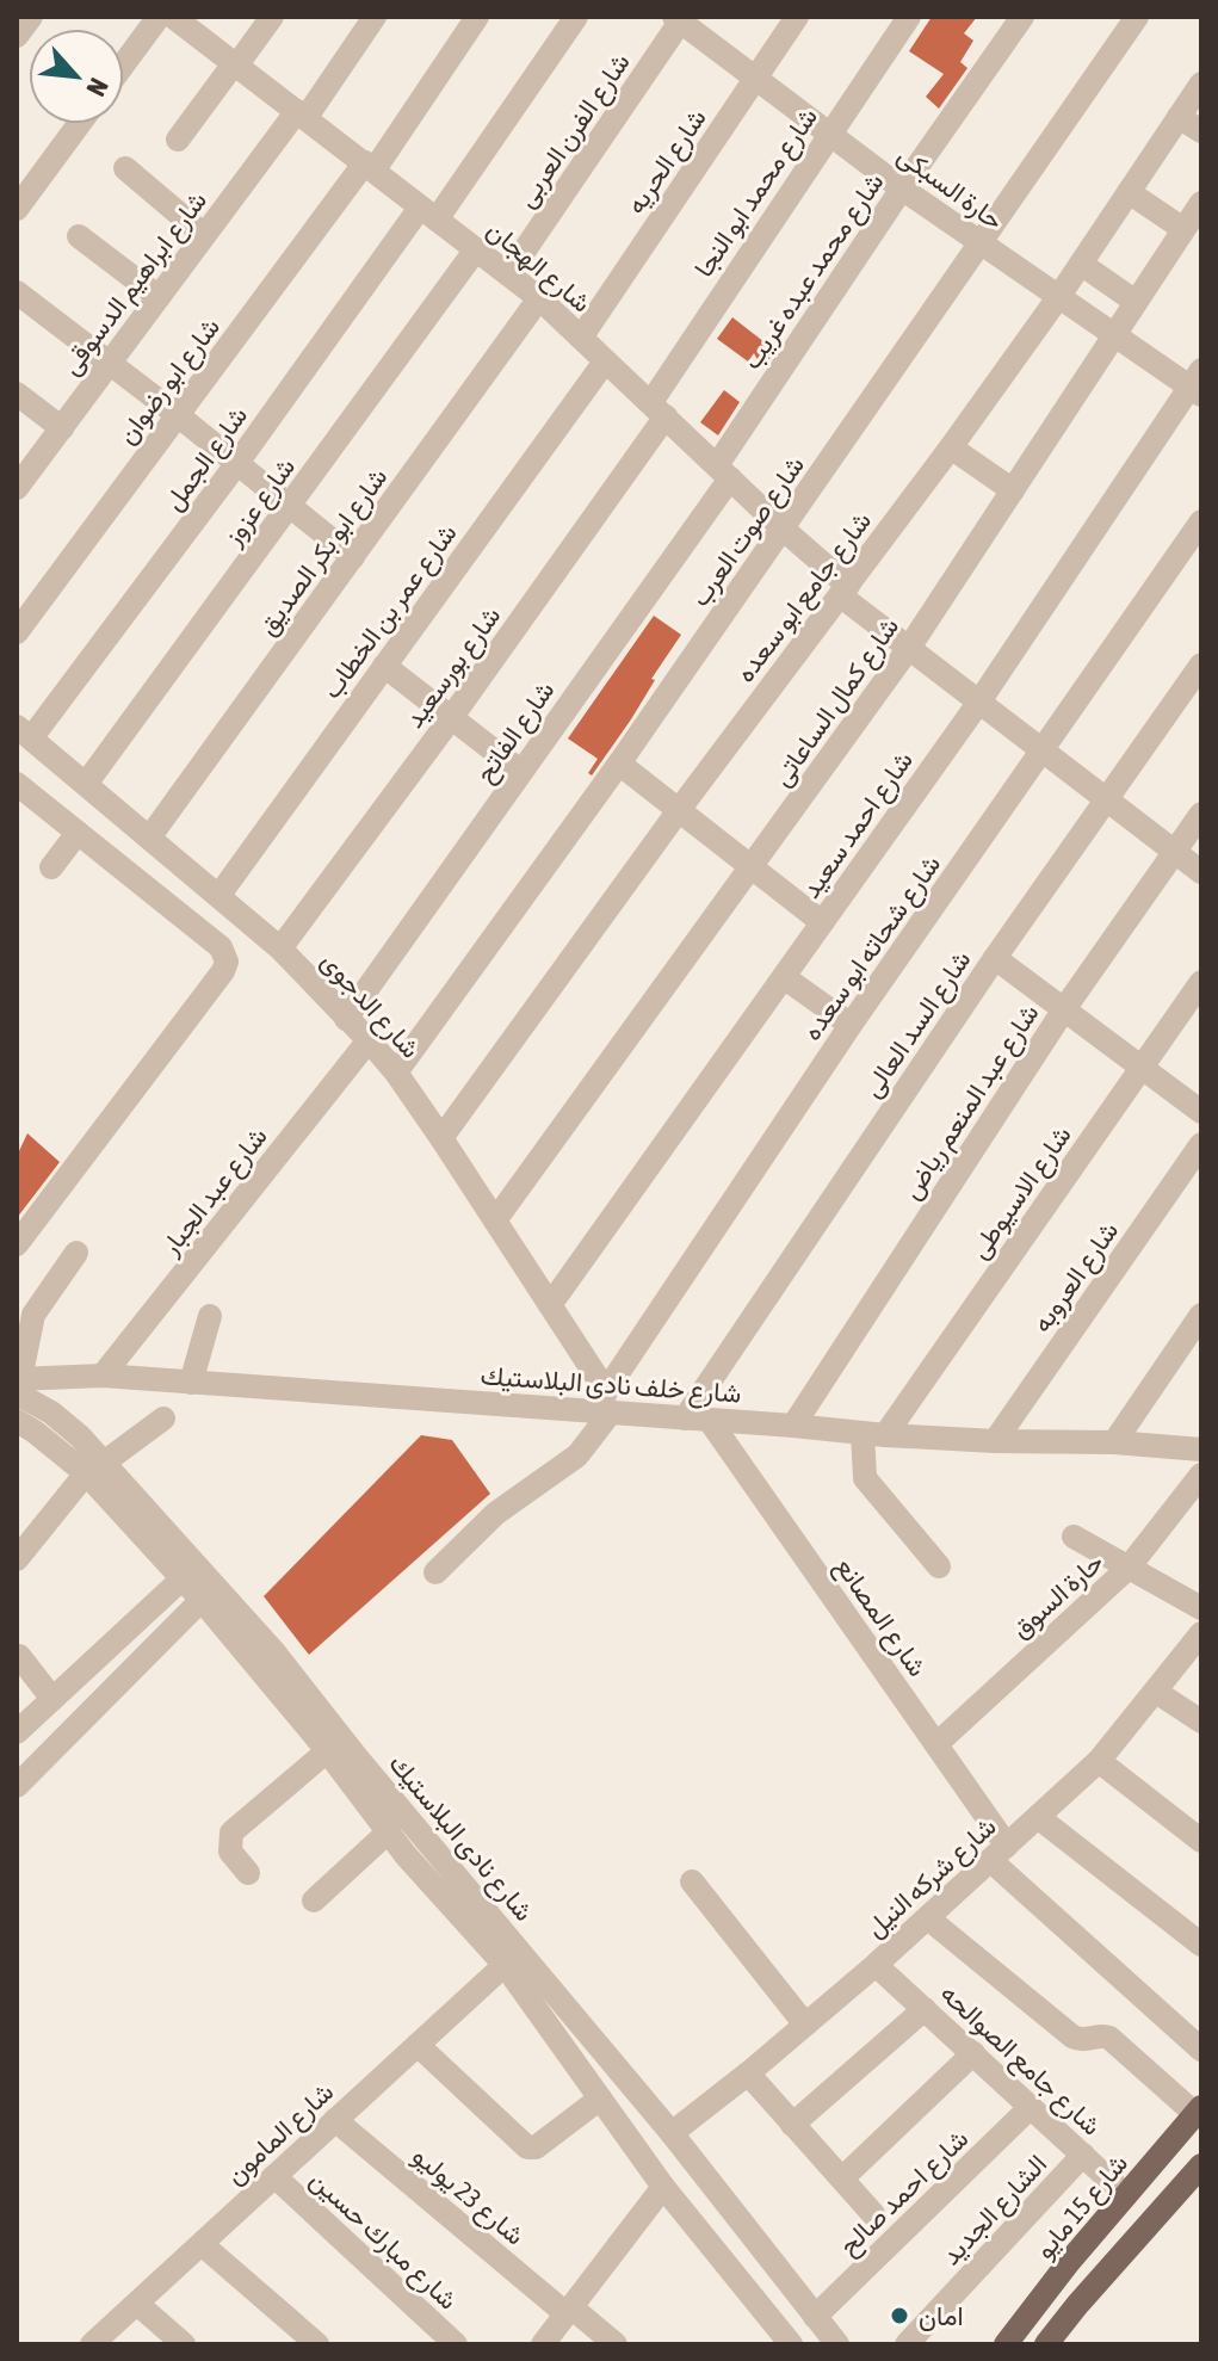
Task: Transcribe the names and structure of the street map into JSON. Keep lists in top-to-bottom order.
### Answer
{
  "streets": {
    "main road": ["شارع 15 مايو"],
    "street": [
      "شارع الفرن العربى",
      "شارع الحريه",
      "حارة السبكى",
      "شارع محمد ابو النجا",
      "شارع الهجان",
      "شارع محمد عبده غريب",
      "شارع ابراهيم الدسوقى",
      "شارع ابو رضوان",
      "شارع الجمل",
      "شارع عزوز",
      "شارع صوت العرب",
      "شارع ابو بكر الصديق",
      "شارع جامع ابو سعده",
      "شارع عمر بن الخطاب",
      "شارع بورسعيد",
      "شارع كمال الساعاتى",
      "شارع الفاتح",
      "شارع احمد سعيد",
      "شارع شحاته ابو سعده",
      "شارع الدجوى",
      "شارع السد العالى",
      "شارع عبد المنعم رياض",
      "شارع عبد الجبار",
      "شارع الاسيوطى",
      "شارع العروبه",
      "شارع خلف نادى البلاستيك",
      "حارة السوق",
      "شارع المصانع",
      "شارع نادى البلاستيك",
      "شارع شركه النيل",
      "شارع جامع الصوالحه",
      "شارع المامون",
      "شارع احمد صالح",
      "شارع 23 يوليو",
      "الشارع الجديد",
      "شارع مبارك حسين"
    ]
  },
  "crossings": [
    ["شارع الفرن العربى", "حارة السبكى"],
    ["شارع الفرن العربى", "شارع الهجان"],
    ["شارع الحريه", "حارة السبكى"],
    ["شارع الحريه", "شارع الهجان"],
    ["حارة السبكى", "شارع محمد ابو النجا"],
    ["حارة السبكى", "شارع محمد عبده غريب"],
    ["حارة السبكى", "شارع صوت العرب"],
    ["حارة السبكى", "شارع جامع ابو سعده"],
    ["حارة السبكى", "شارع كمال الساعاتى"],
    ["حارة السبكى", "شارع احمد سعيد"],
    ["شارع محمد ابو النجا", "شارع الهجان"],
    ["شارع محمد ابو النجا", "شارع بورسعيد"],
    ["شارع الهجان", "شارع محمد عبده غريب"],
    ["شارع الهجان", "شارع ابراهيم الدسوقى"],
    ["شارع الهجان", "شارع ابو رضوان"],
    ["شارع الهجان", "شارع الجمل"],
    ["شارع الهجان", "شارع عزوز"],
    ["شارع الهجان", "شارع صوت العرب"],
    ["شارع الهجان", "شارع ابو بكر الصديق"],
    ["شارع الهجان", "شارع جامع ابو سعده"],
    ["شارع الهجان", "شارع عمر بن الخطاب"],
    ["شارع الهجان", "شارع بورسعيد"],
    ["شارع الهجان", "شارع كمال الساعاتى"],
    ["شارع الهجان", "شارع الفاتح"],
    ["شارع الهجان", "شارع احمد سعيد"],
    ["شارع الهجان", "شارع شحاته ابو سعده"],
    ["شارع الهجان", "شارع السد العالى"],
    ["شارع الهجان", "شارع عبد المنعم رياض"],
    ["شارع محمد عبده غريب", "شارع الفاتح"],
    ["شارع الجمل", "شارع الدجوى"],
    ["شارع عزوز", "شارع الدجوى"],
    ["شارع صوت العرب", "شارع الدجوى"],
    ["شارع ابو بكر الصديق", "شارع الدجوى"],
    ["شارع جامع ابو سعده", "شارع الدجوى"],
    ["شارع عمر بن الخطاب", "شارع الدجوى"],
    ["شارع بورسعيد", "شارع الدجوى"],
    ["شارع كمال الساعاتى", "شارع الدجوى"],
    ["شارع الفاتح", "شارع الدجوى"],
    ["شارع احمد سعيد", "شارع الدجوى"],
    ["شارع شحاته ابو سعده", "شارع الدجوى"],
    ["شارع شحاته ابو سعده", "شارع خلف نادى البلاستيك"],
    ["شارع الدجوى", "شارع عبد الجبار"],
    ["شارع الدجوى", "شارع خلف نادى البلاستيك"],
    ["شارع السد العالى", "شارع خلف نادى البلاستيك"],
    ["شارع عبد المنعم رياض", "شارع خلف نادى البلاستيك"],
    ["شارع عبد الجبار", "شارع خلف نادى البلاستيك"],
    ["شارع الاسيوطى", "شارع خلف نادى البلاستيك"],
    ["شارع العروبه", "شارع خلف نادى البلاستيك"],
    ["شارع خلف نادى البلاستيك", "شارع المصانع"],
    ["شارع خلف نادى البلاستيك", "شارع نادى البلاستيك"],
    ["حارة السوق", "شارع المصانع"],
    ["شارع المصانع", "شارع شركه النيل"],
    ["شارع نادى البلاستيك", "شارع شركه النيل"],
    ["شارع نادى البلاستيك", "شارع المامون"],
    ["شارع نادى البلاستيك", "شارع احمد صالح"],
    ["شارع شركه النيل", "شارع جامع الصوالحه"],
    ["شارع جامع الصوالحه", "شارع احمد صالح"],
    ["شارع جامع الصوالحه", "شارع 15 مايو"],
    ["شارع جامع الصوالحه", "الشارع الجديد"],
    ["شارع المامون", "شارع 23 يوليو"],
    ["شارع المامون", "شارع مبارك حسين"]
  ],
  "places": ["امان"],
  "north": "bottom right"
}
